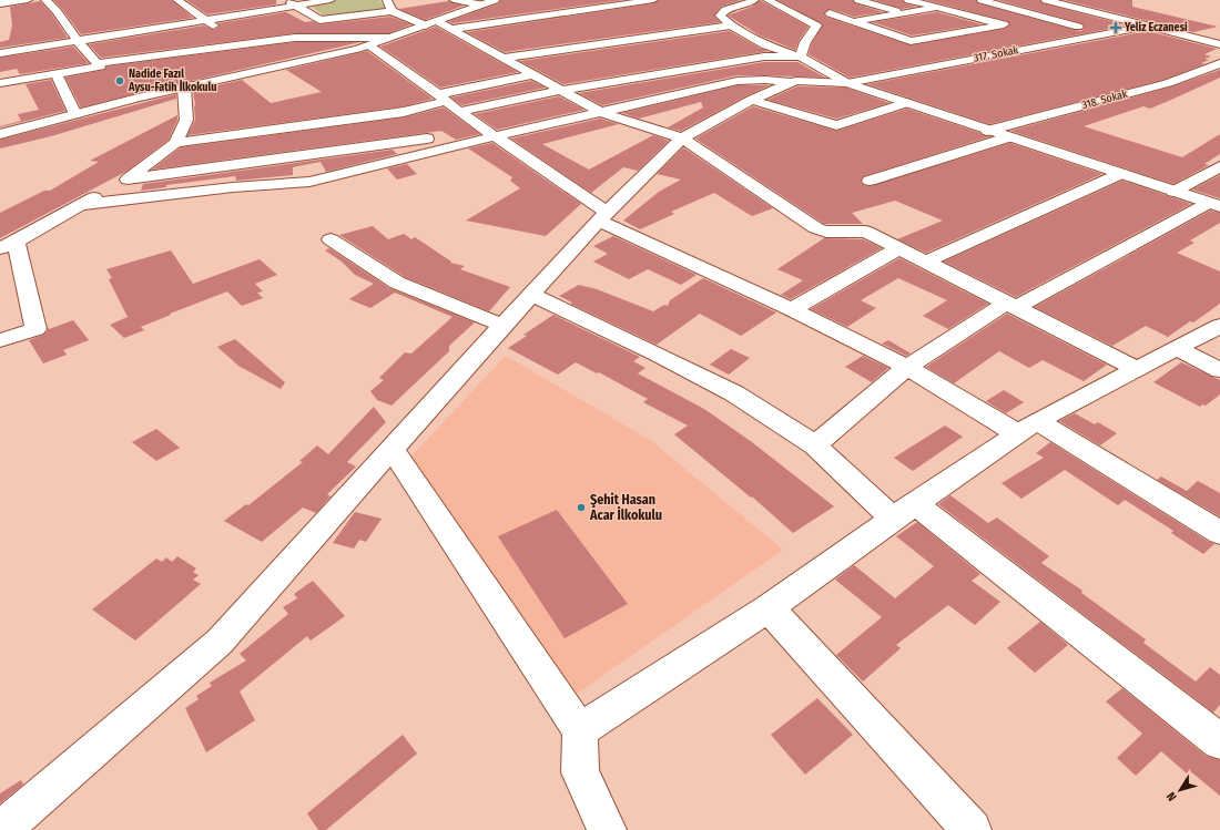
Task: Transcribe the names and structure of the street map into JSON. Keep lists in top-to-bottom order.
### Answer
{
  "streets": {
    "street": ["317. Sokak", "318. Sokak"]
  },
  "places": {
    "health": ["Yeliz Eczanesi"],
    "other": ["Nadide Fazıl Aysu-Fatih İlkokulu", "Şehit Hasan Acar İlkokulu"]
  },
  "north": "bottom left"
}
